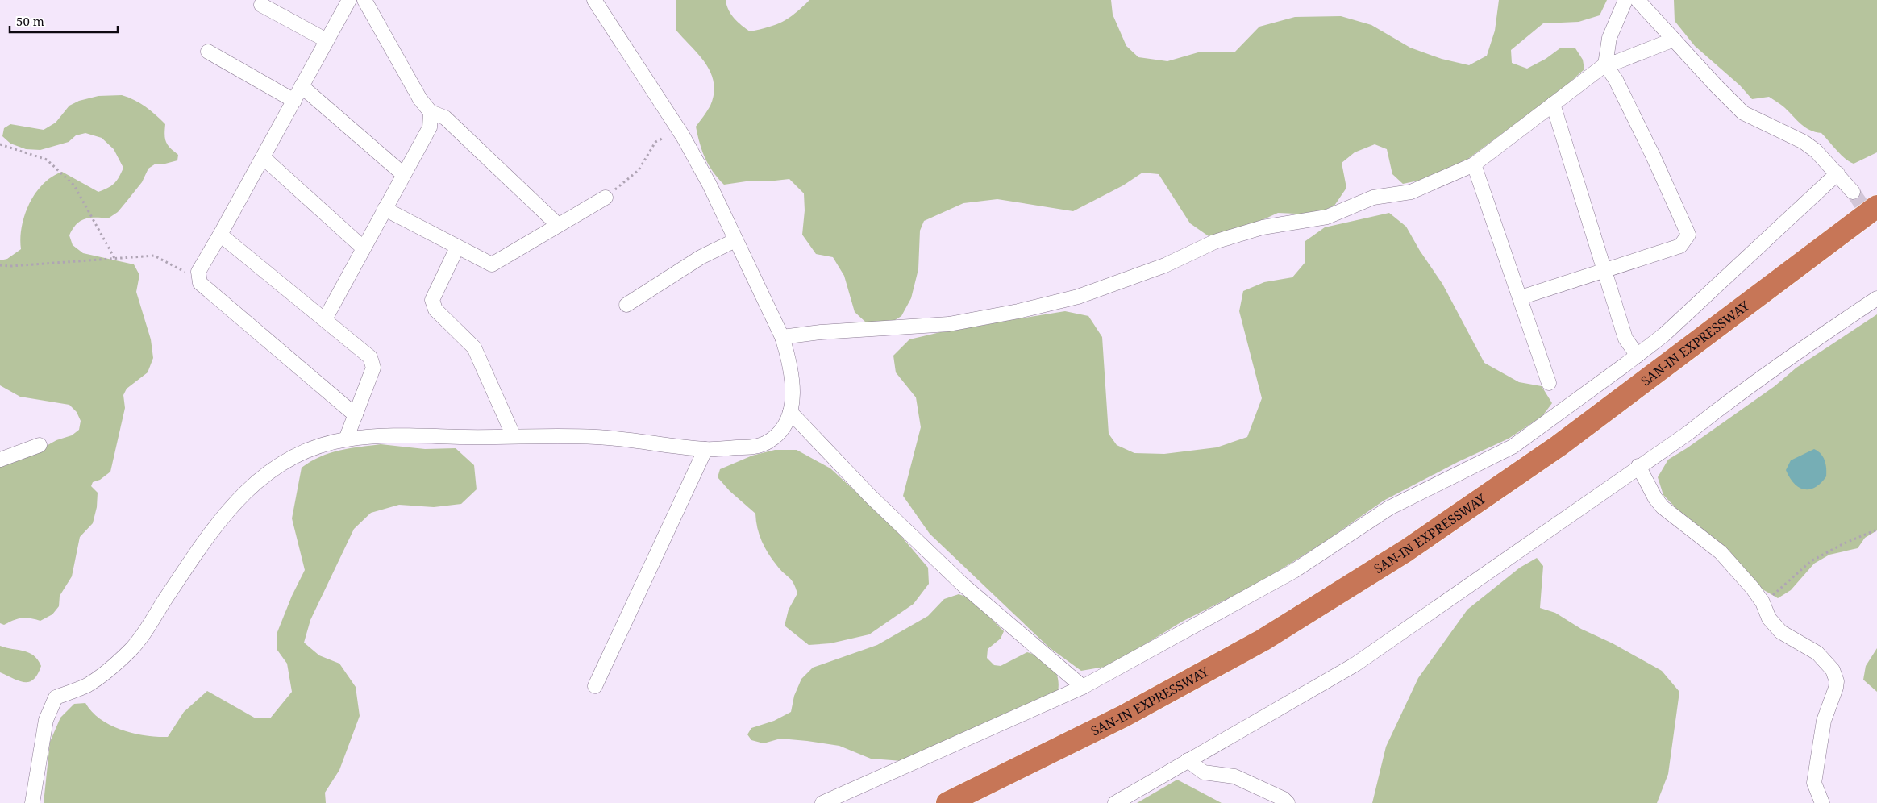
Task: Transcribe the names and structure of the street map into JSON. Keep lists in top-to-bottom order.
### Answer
{
  "streets": {
    "highway": ["SAN-IN EXPRESSWAY"]
  },
  "scale_bar": "50 m"
}
